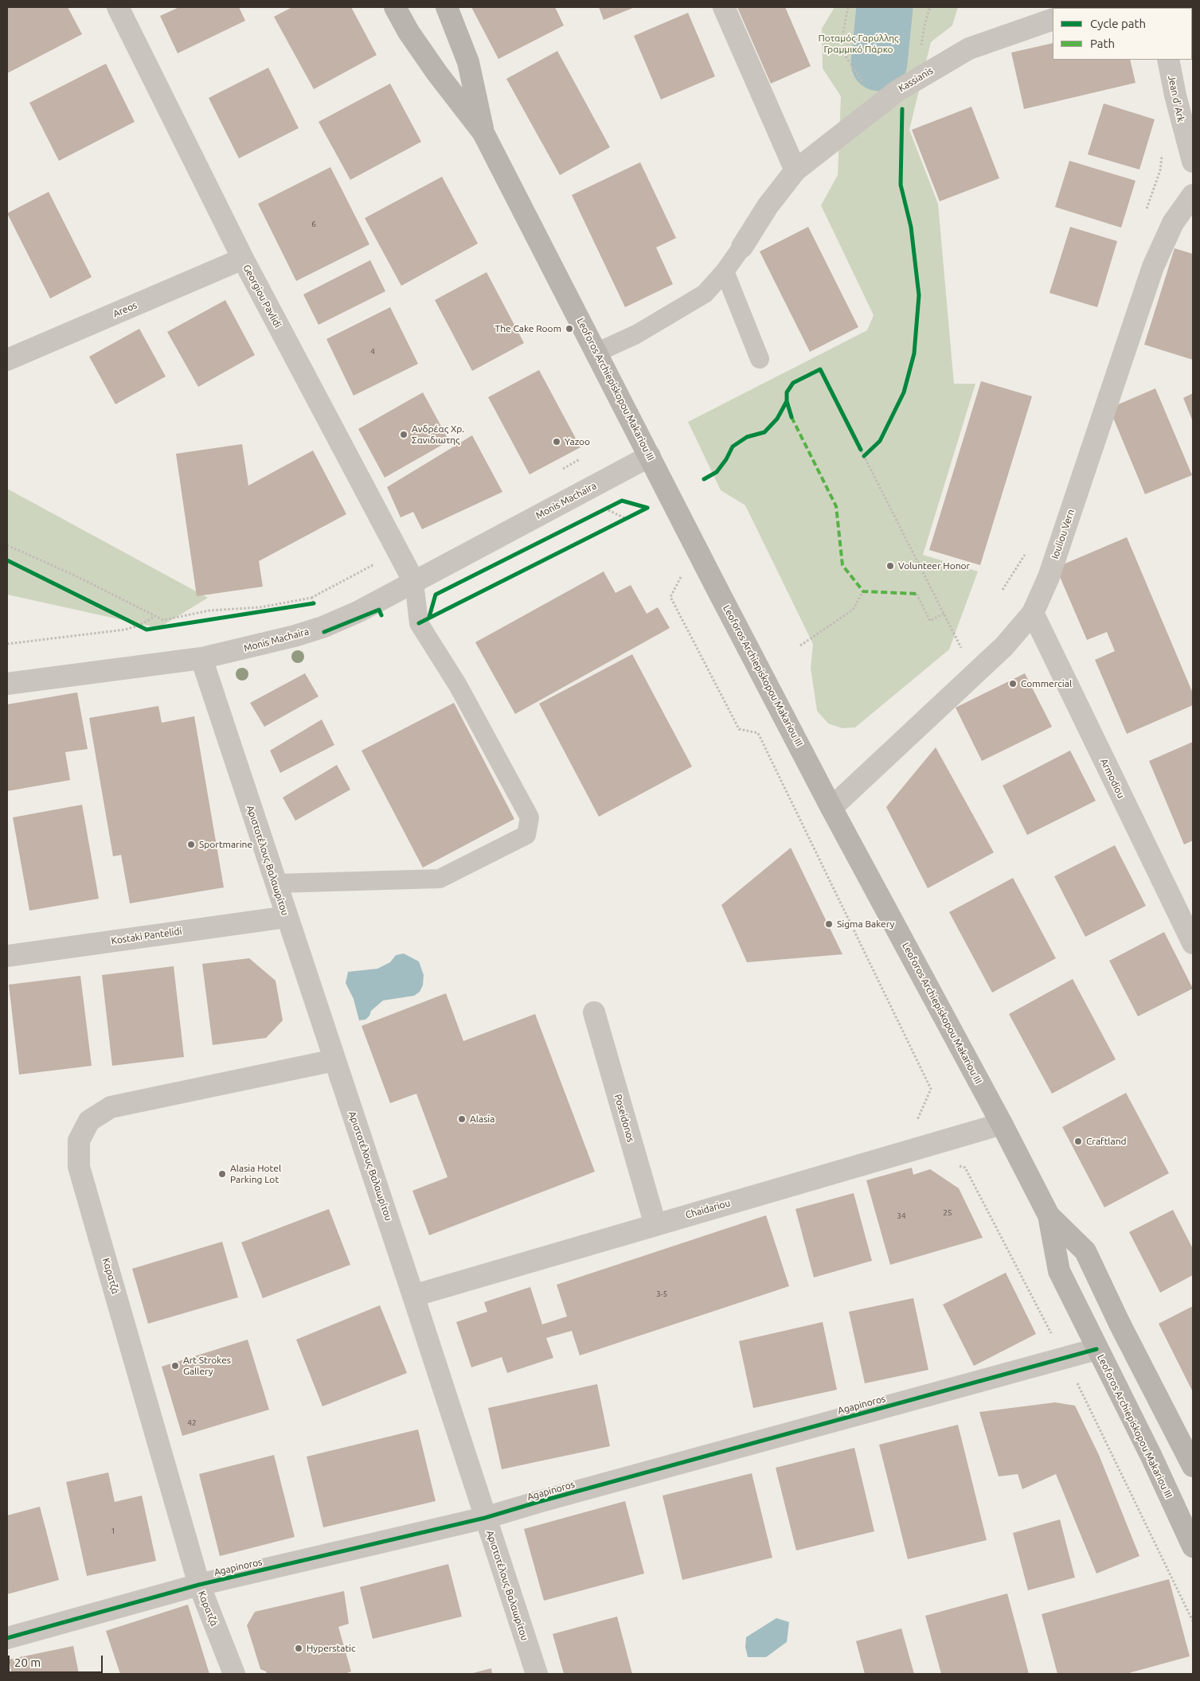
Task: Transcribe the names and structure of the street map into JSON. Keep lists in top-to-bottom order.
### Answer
{
  "streets": {
    "main road": ["Leoforos Archiepiskopou Makariou III"],
    "street": [
      "Kassianis",
      "Jean d' Ark",
      "Georgiou Pavlidi",
      "Areos",
      "Monis Machaira",
      "Iouliou Vern",
      "Armodiou",
      "Αριστοτέλους Βαλαωρίτου",
      "Kostaki Pantelidi",
      "Poseidonos",
      "Chaidariou",
      "Καρατζά",
      "Agapinoros"
    ]
  },
  "crossings": [
    ["Georgiou Pavlidi", "Areos"],
    ["Georgiou Pavlidi", "Monis Machaira"],
    ["Leoforos Archiepiskopou Makariou III", "Monis Machaira"],
    ["Leoforos Archiepiskopou Makariou III", "Iouliou Vern"],
    ["Leoforos Archiepiskopou Makariou III", "Chaidariou"],
    ["Leoforos Archiepiskopou Makariou III", "Agapinoros"],
    ["Monis Machaira", "Αριστοτέλους Βαλαωρίτου"],
    ["Iouliou Vern", "Armodiou"],
    ["Αριστοτέλους Βαλαωρίτου", "Kostaki Pantelidi"],
    ["Αριστοτέλους Βαλαωρίτου", "Chaidariou"],
    ["Αριστοτέλους Βαλαωρίτου", "Καρατζά"],
    ["Αριστοτέλους Βαλαωρίτου", "Agapinoros"],
    ["Poseidonos", "Chaidariou"],
    ["Καρατζά", "Agapinoros"]
  ],
  "parks": ["Ποταμός Γαρύλλης Γραμμικό Πάρκο"],
  "places": [
    "The Cake Room",
    "Ανδρέας Χρ. Σανιδιωτης",
    "Yazoo",
    "Volunteer Honor",
    "Commercial",
    "Sportmarine",
    "Sigma Bakery",
    "Alasia",
    "Craftland",
    "Alasia Hotel Parking Lot",
    "Art Strokes Gallery",
    "Hyperstatic"
  ],
  "house_numbers": [
    "6",
    "4",
    "25",
    "34",
    "3-5",
    "42",
    "1"
  ],
  "legend": ["Cycle path", "Path"],
  "scale_bar": "20 m"
}
